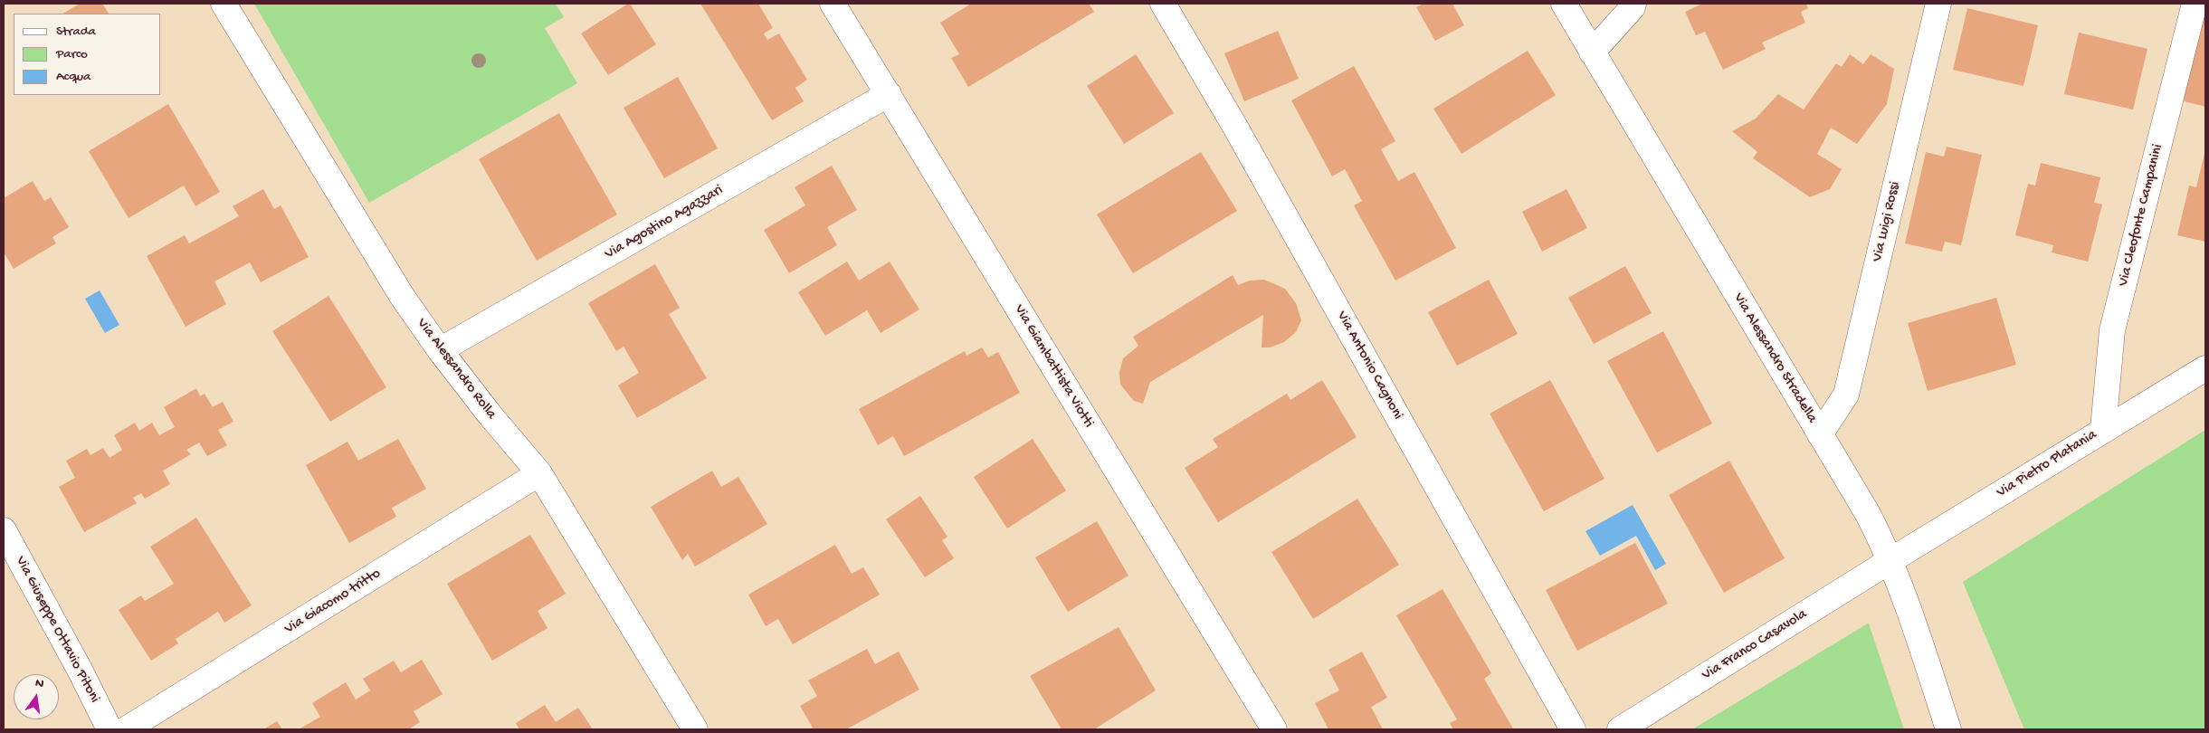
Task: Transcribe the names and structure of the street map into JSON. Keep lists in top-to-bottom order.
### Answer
{
  "streets": {
    "street": [
      "Via Cleofonte Campanini",
      "Via Luigi Rossi",
      "Via Agostino Agazzari",
      "Via Alessandro Stradella",
      "Via Antonio Cagnoni",
      "Via Giambattista Viotti",
      "Via Alessandro Rolla",
      "Via Pietro Platania",
      "Via Giacomo tritto",
      "Via Giuseppe Ottavio Pitoni",
      "Via Franco Casavola"
    ]
  },
  "crossings": [
    ["Via Cleofonte Campanini", "Via Pietro Platania"],
    ["Via Luigi Rossi", "Via Alessandro Stradella"],
    ["Via Agostino Agazzari", "Via Giambattista Viotti"],
    ["Via Agostino Agazzari", "Via Alessandro Rolla"],
    ["Via Alessandro Stradella", "Via Pietro Platania"],
    ["Via Alessandro Stradella", "Via Franco Casavola"],
    ["Via Alessandro Rolla", "Via Giacomo tritto"],
    ["Via Pietro Platania", "Via Franco Casavola"]
  ],
  "legend": ["Strada", "Parco", "Acqua"],
  "north": "top"
}
